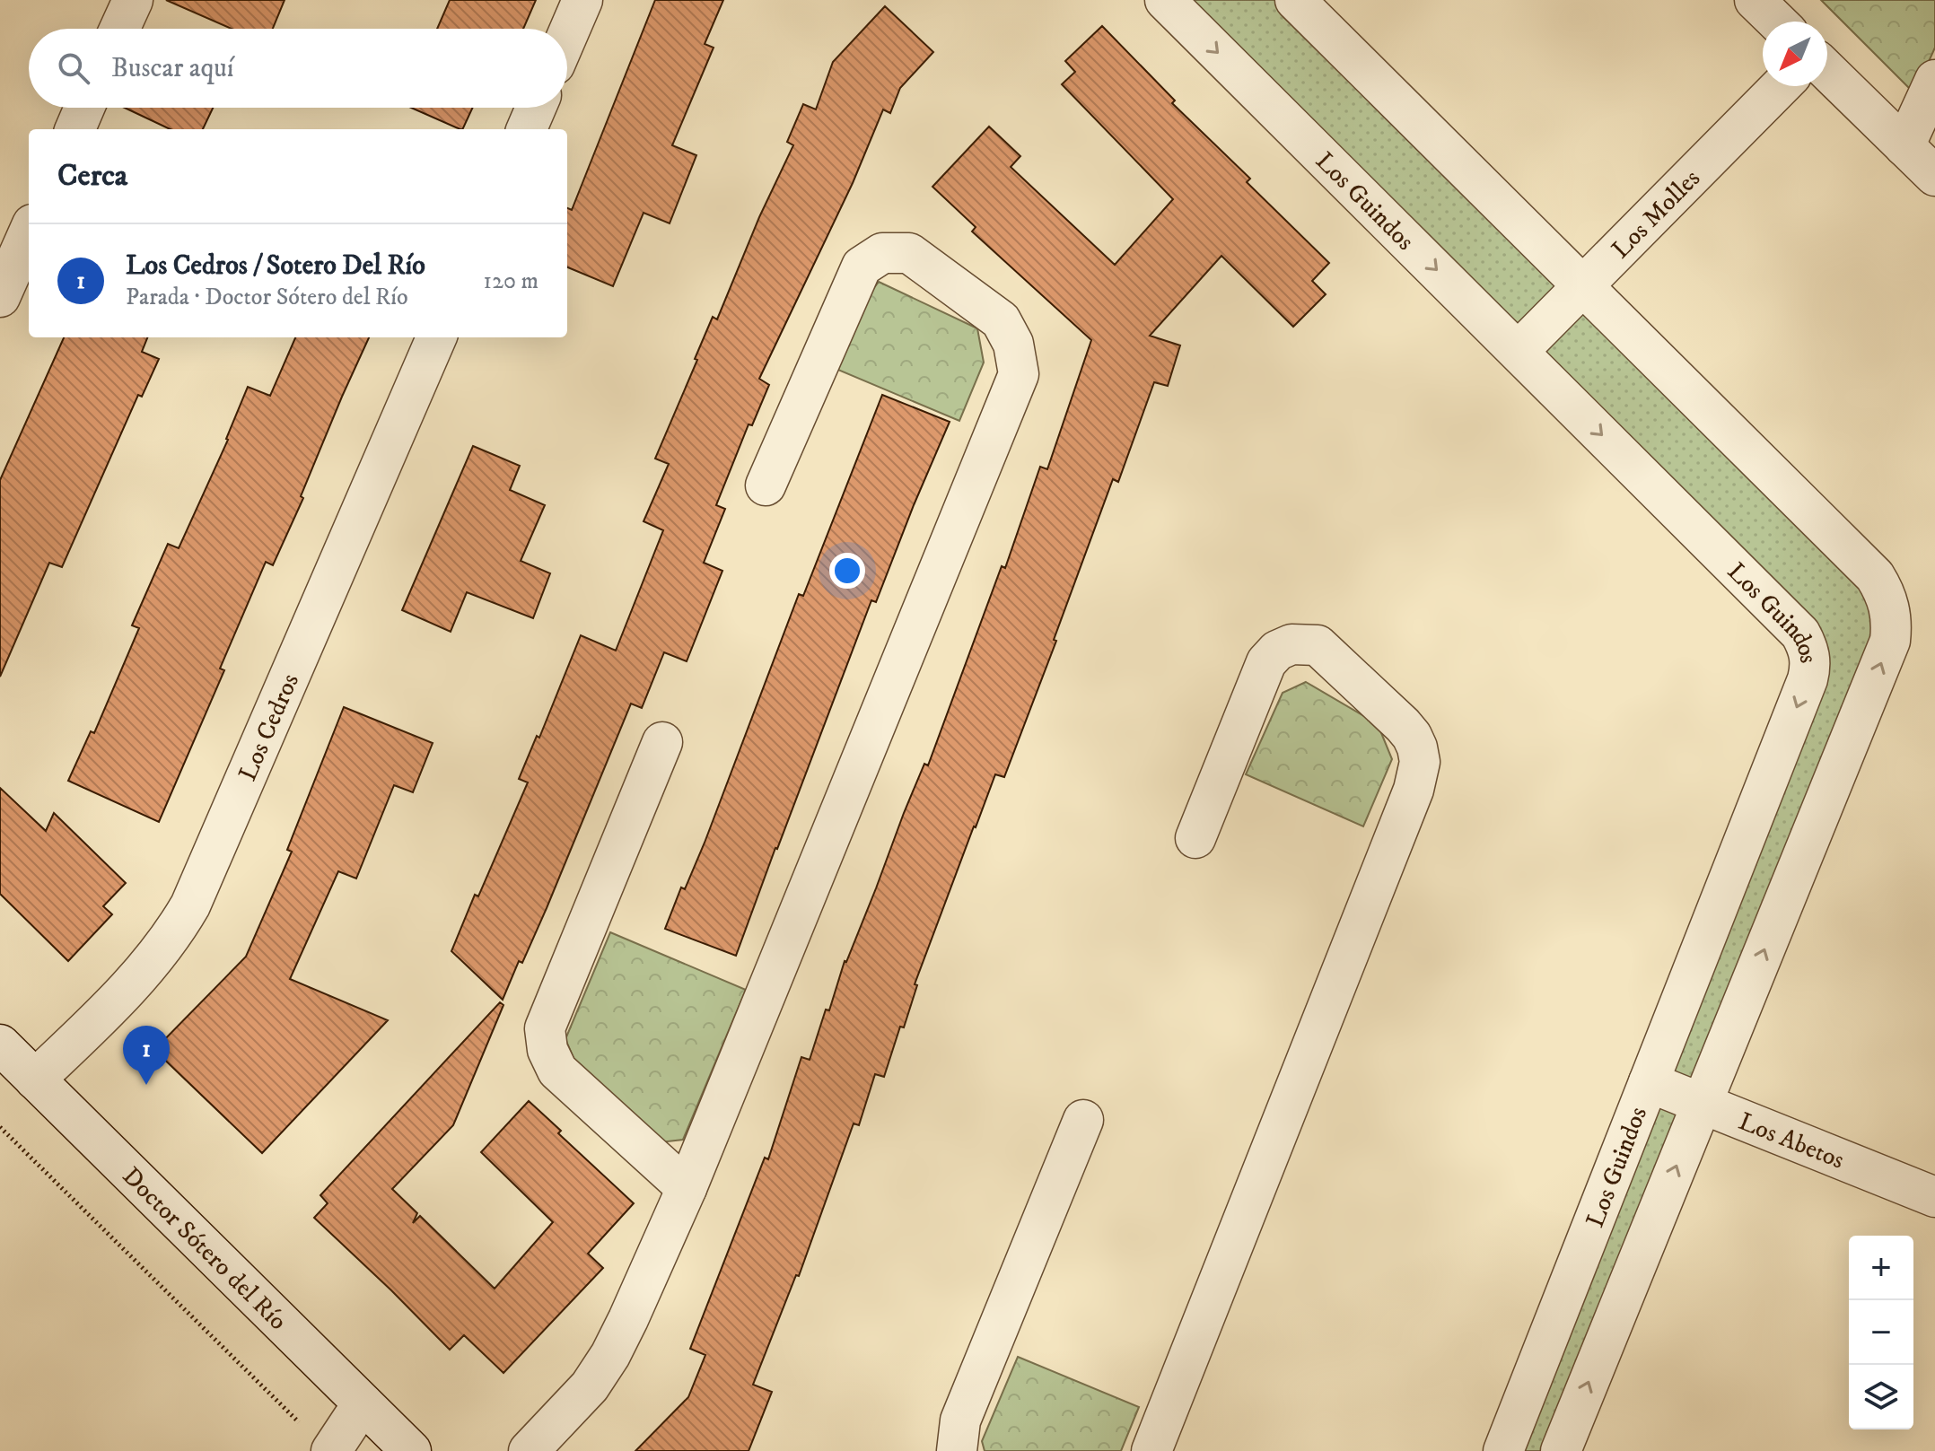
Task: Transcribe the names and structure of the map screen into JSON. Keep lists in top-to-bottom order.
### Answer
{
  "streets": {
    "street": [
      "Los Guindos",
      "Los Molles",
      "Los Cedros",
      "Los Abetos",
      "Doctor Sótero del Río"
    ]
  },
  "crossings": [
    ["Los Guindos", "Los Molles"],
    ["Los Guindos", "Los Abetos"],
    ["Los Cedros", "Doctor Sótero del Río"]
  ],
  "one_way": ["Los Guindos"],
  "north": "bottom left",
  "page": {
    "search": "Buscar aquí",
    "heading": "Cerca",
    "list": [
      {
        "mark": "1",
        "name": "Los Cedros / Sotero Del Río",
        "note": "Parada · Doctor Sótero del Río",
        "value": "120 m"
      }
    ],
    "pins": "1",
    "map_buttons": ["+", "−"]
  }
}
